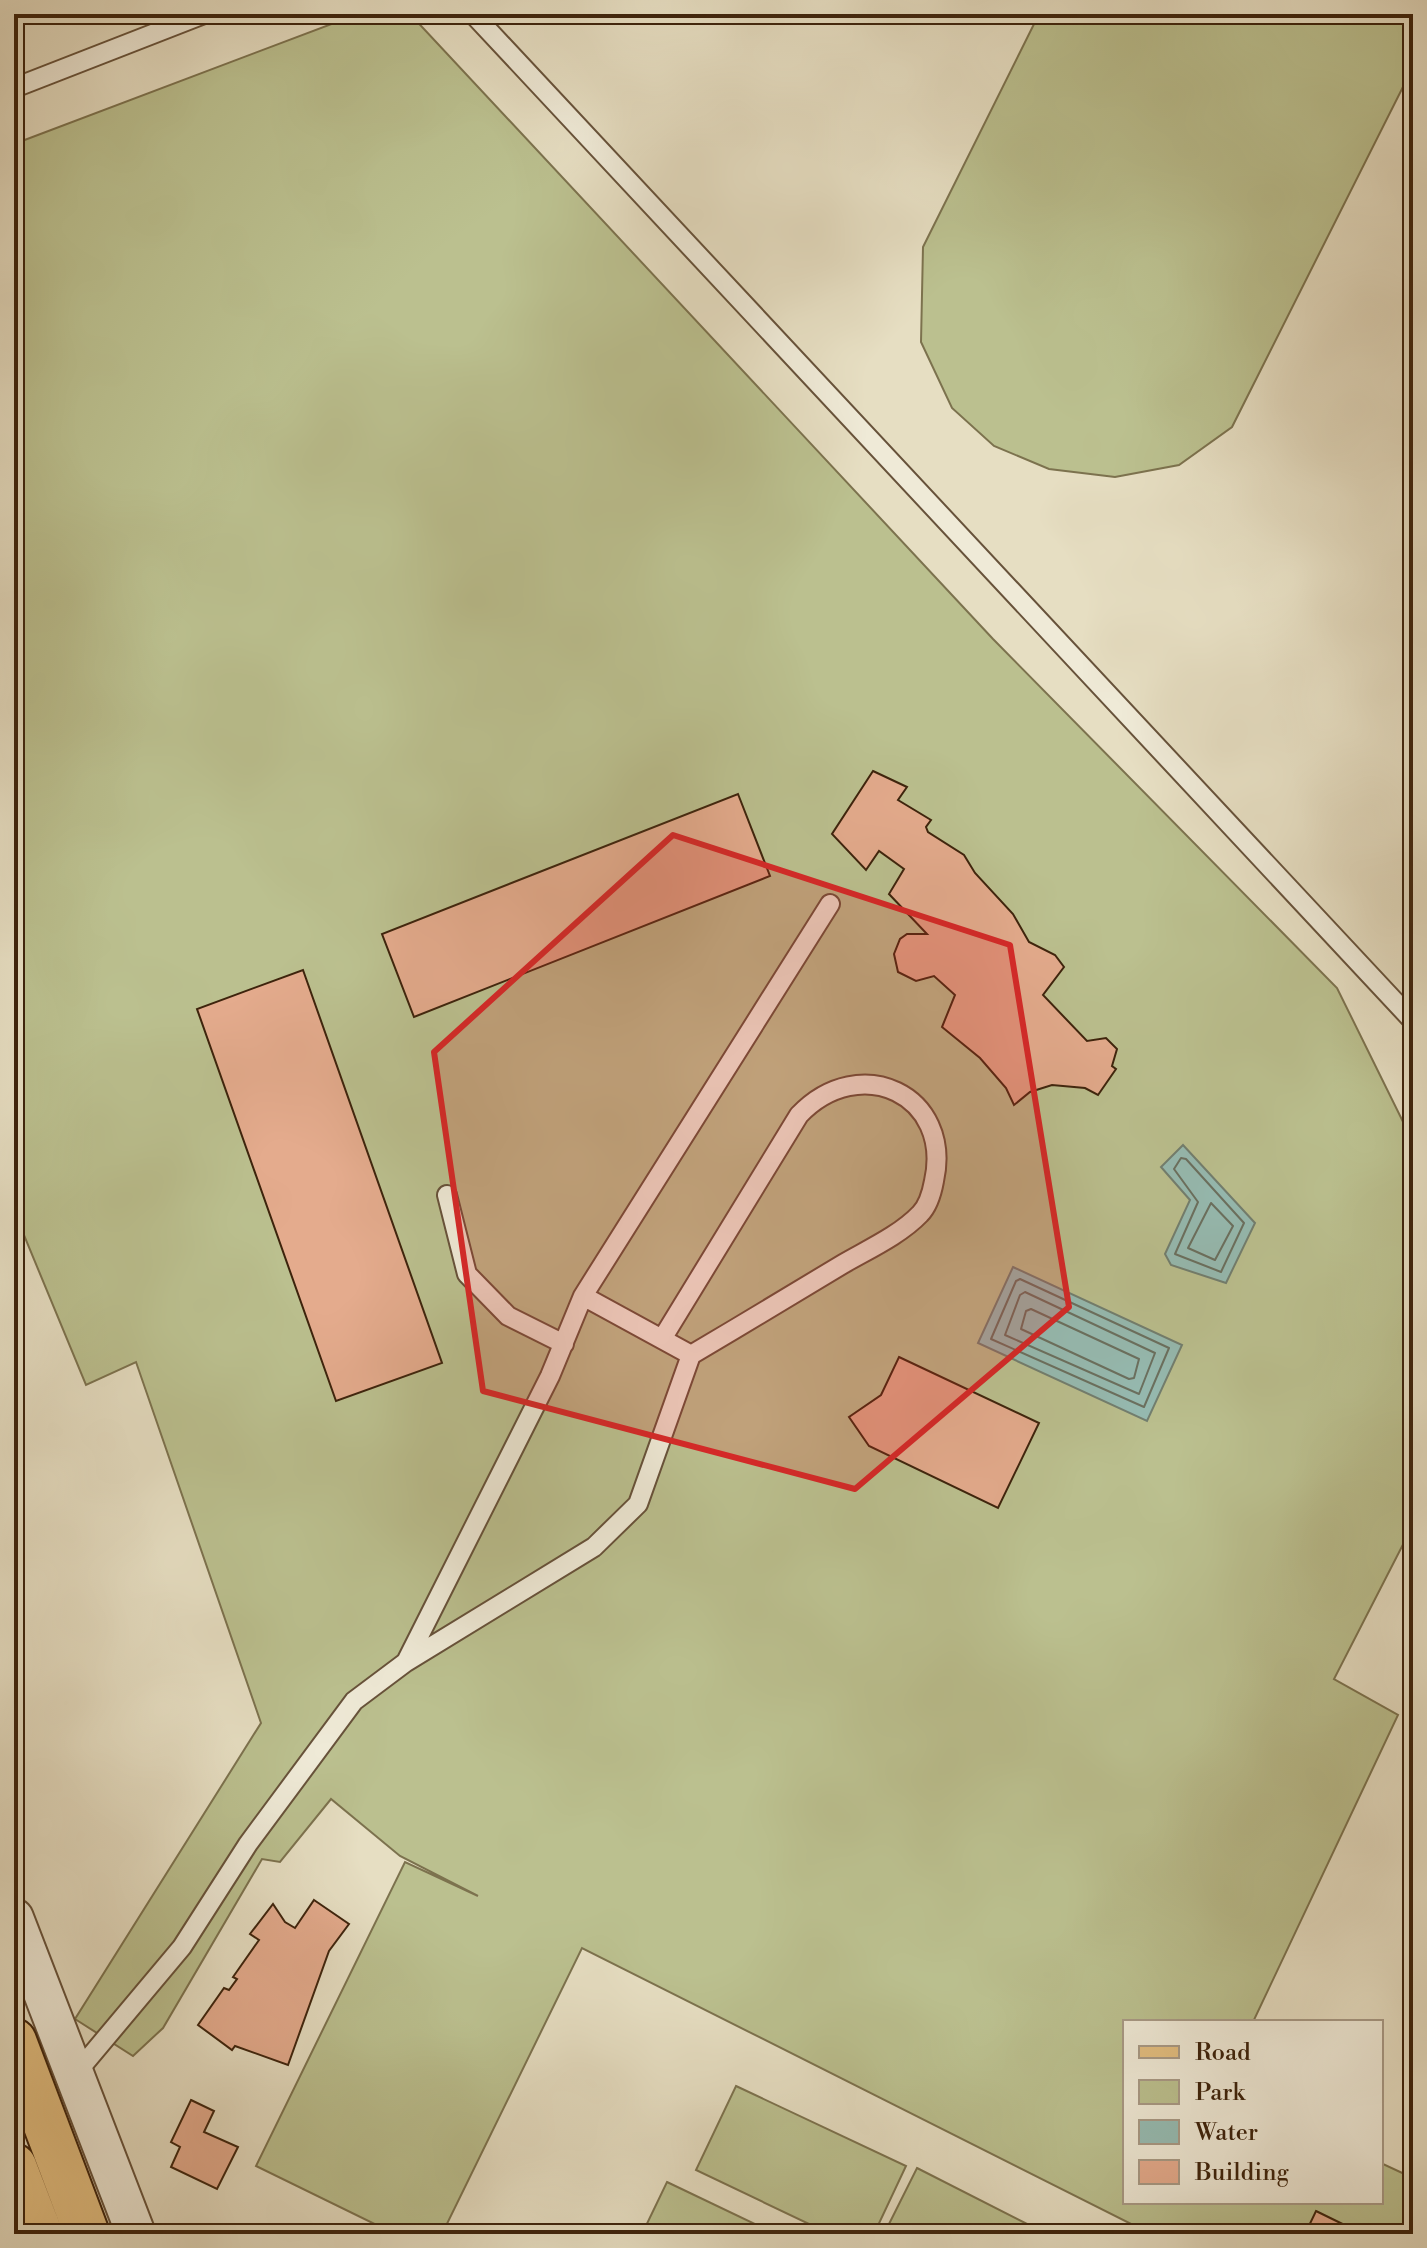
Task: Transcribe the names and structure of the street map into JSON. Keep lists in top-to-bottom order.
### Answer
{
  "legend": [
    "Road",
    "Park",
    "Water",
    "Building"
  ]
}
